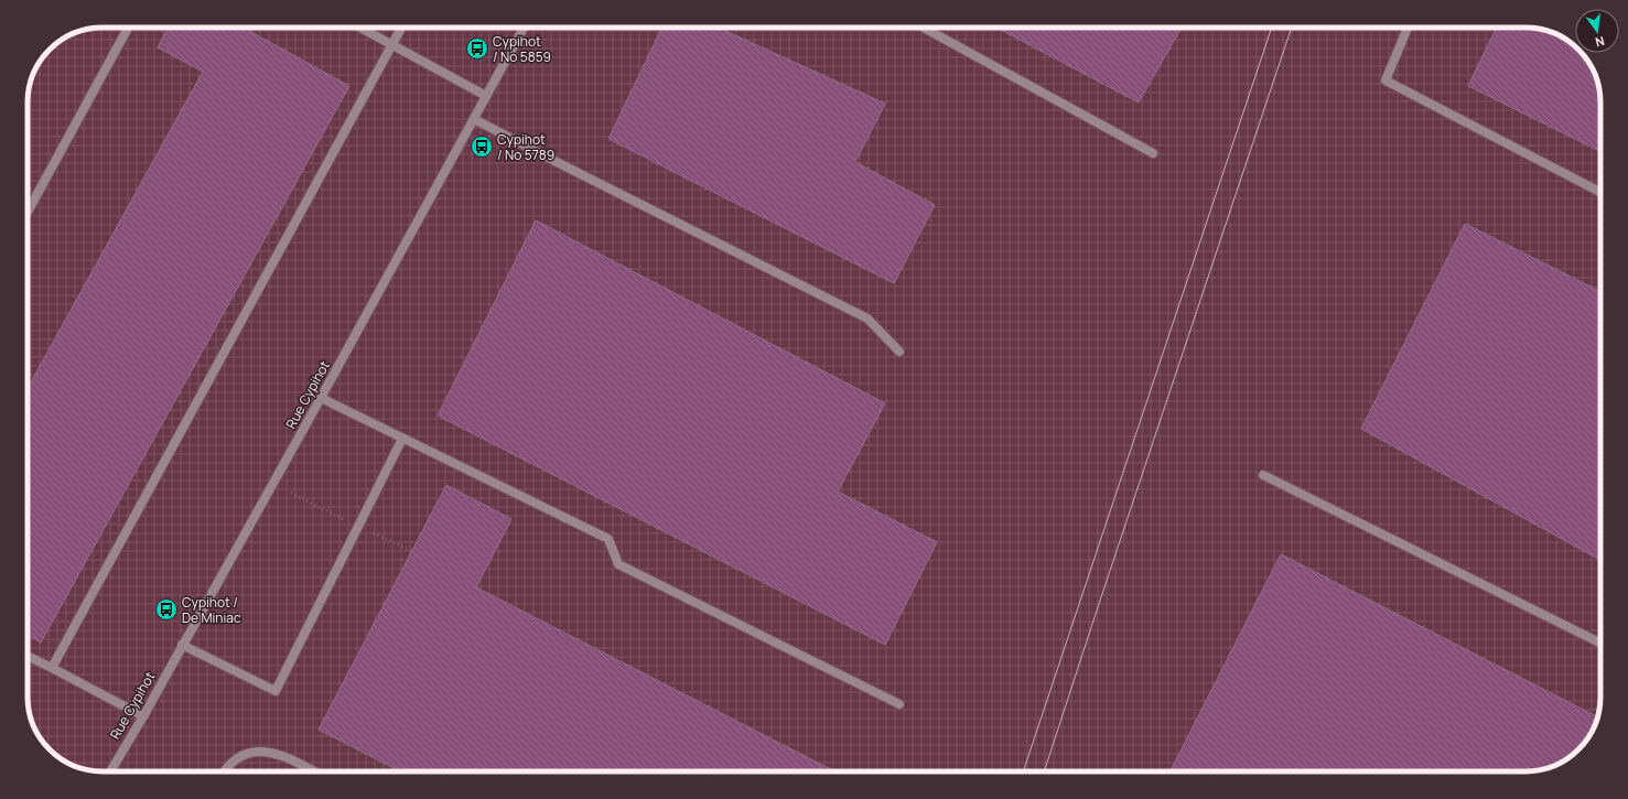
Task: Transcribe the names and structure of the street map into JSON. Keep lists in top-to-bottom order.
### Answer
{
  "streets": {
    "street": ["Rue Cypihot"]
  },
  "places": {
    "bus stop": ["Cypihot / No 5859", "Cypihot / No 5789", "Cypihot / De Miniac"]
  },
  "north": "bottom"
}
